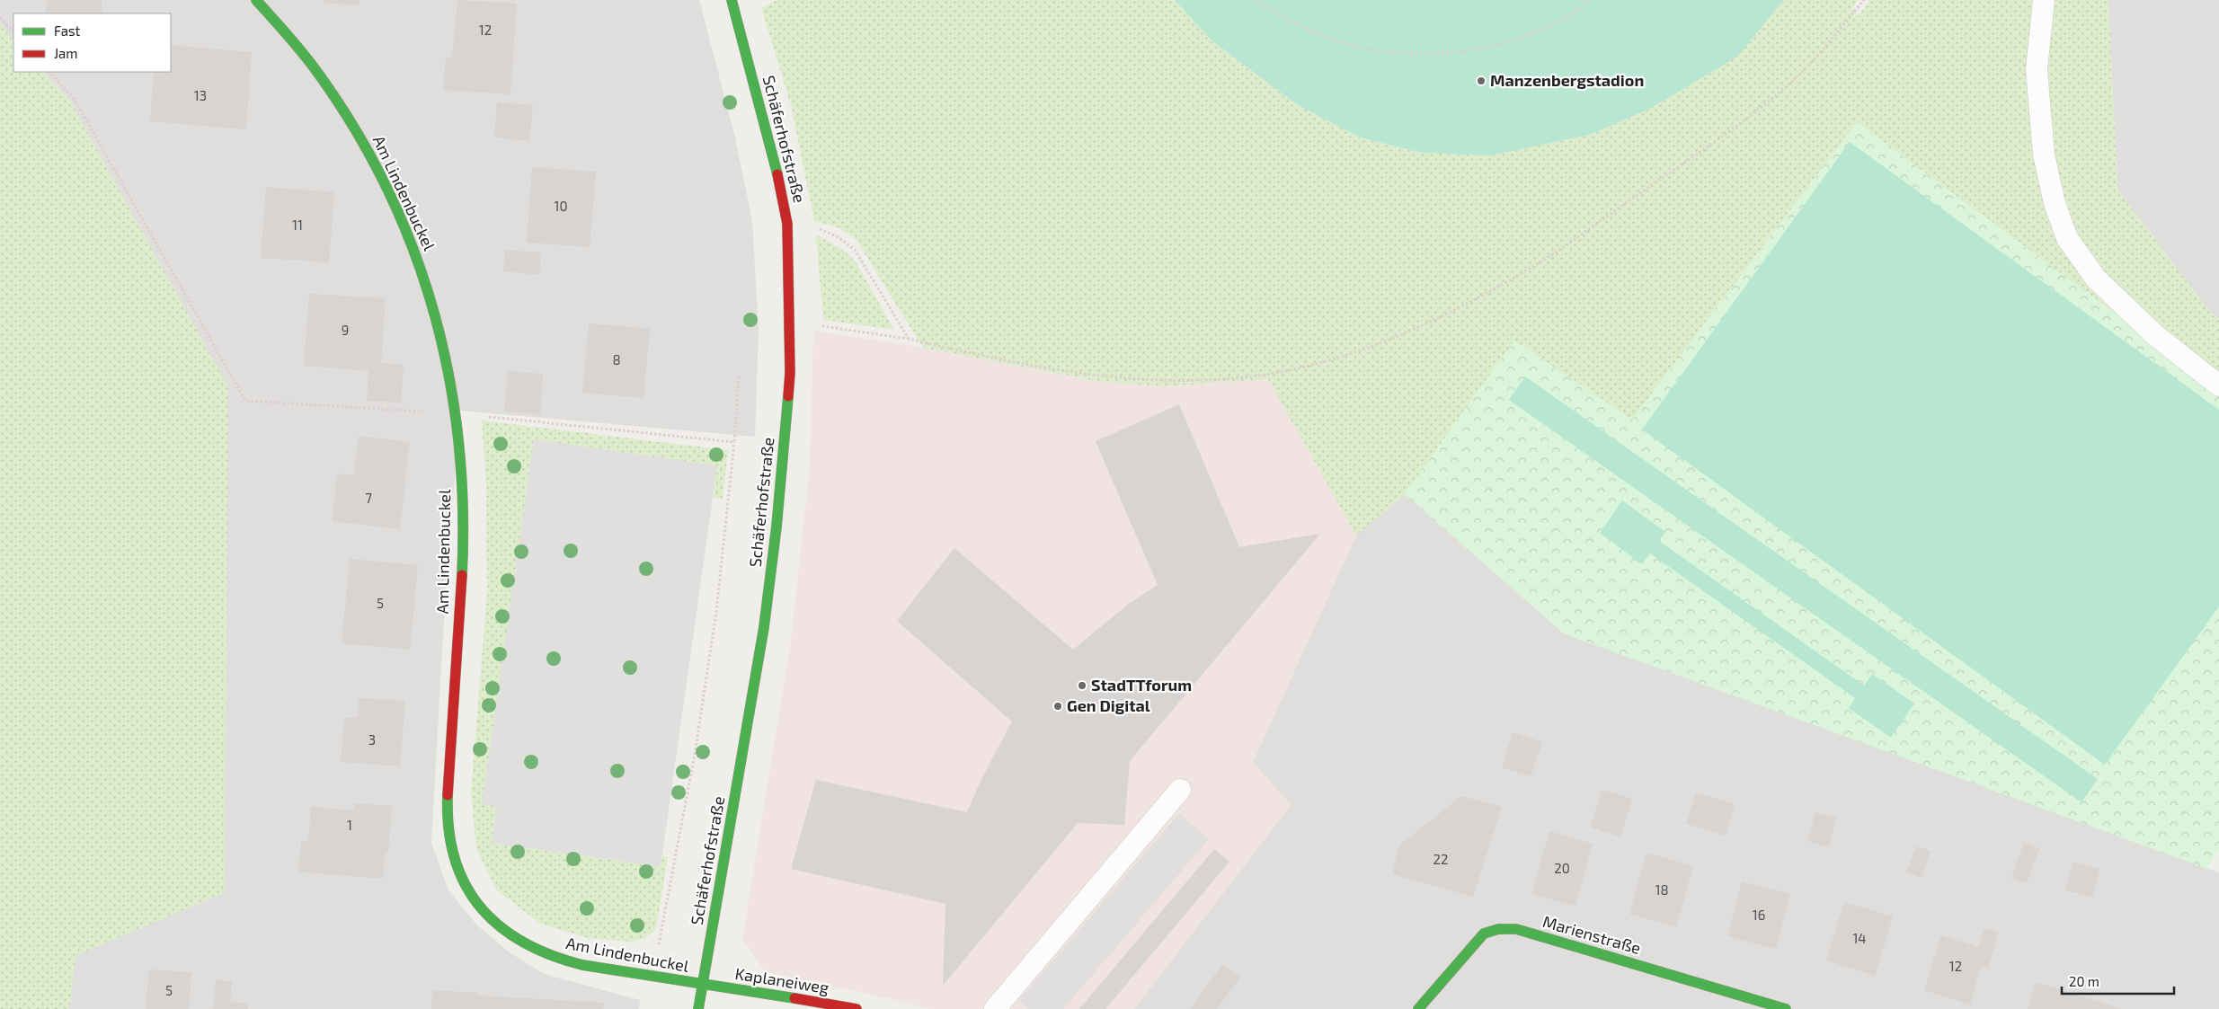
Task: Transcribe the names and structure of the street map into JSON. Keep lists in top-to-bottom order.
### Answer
{
  "streets": {
    "street": [
      "Schäferhofstraße",
      "Am Lindenbuckel",
      "Marienstraße",
      "Kaplaneiweg"
    ]
  },
  "crossings": [
    ["Schäferhofstraße", "Am Lindenbuckel"],
    ["Schäferhofstraße", "Kaplaneiweg"],
    ["Am Lindenbuckel", "Kaplaneiweg"]
  ],
  "places": ["Manzenbergstadion", "StadTTforum", "Gen Digital"],
  "house_numbers": [
    "12",
    "13",
    "10",
    "11",
    "9",
    "8",
    "7",
    "5",
    "3",
    "1",
    "22",
    "20",
    "18",
    "16",
    "14",
    "12",
    "5"
  ],
  "legend": ["Fast", "Jam"],
  "scale_bar": "20 m"
}
